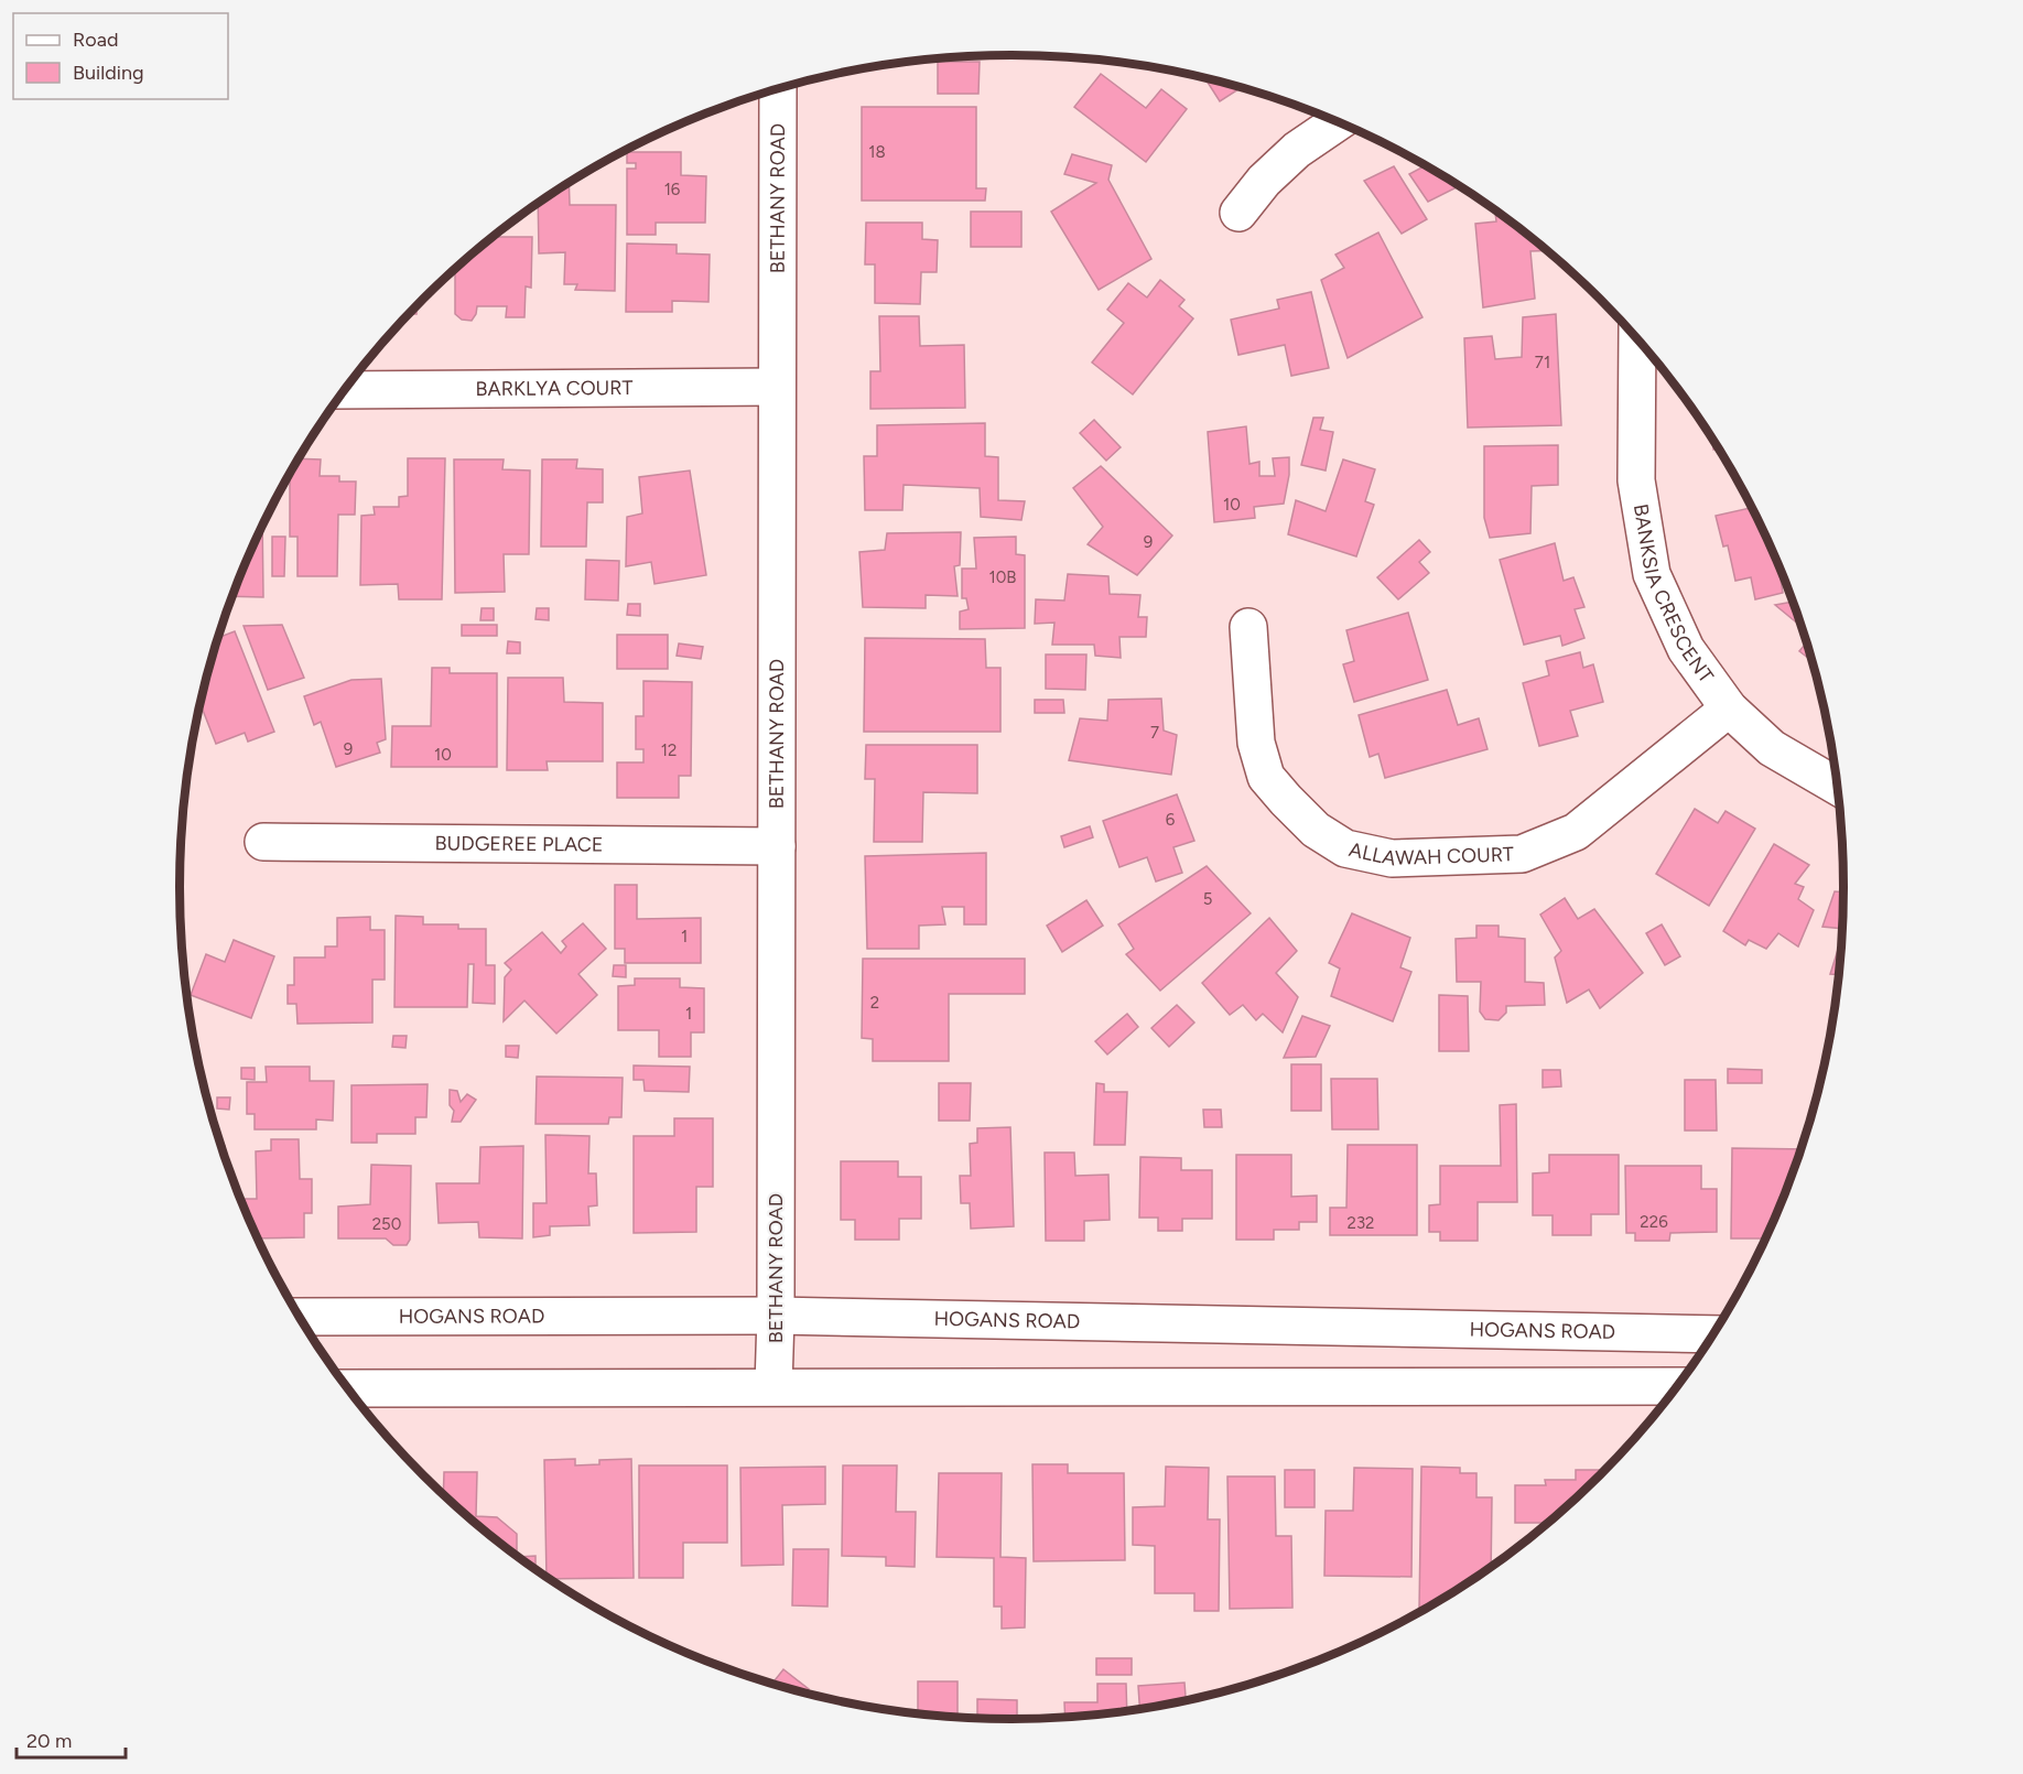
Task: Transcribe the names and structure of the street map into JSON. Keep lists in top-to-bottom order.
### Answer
{
  "streets": {
    "street": [
      "BETHANY ROAD",
      "BARKLYA COURT",
      "BANKSIA CRESCENT",
      "BUDGEREE PLACE",
      "ALLAWAH COURT",
      "HOGANS ROAD"
    ]
  },
  "crossings": [
    ["BETHANY ROAD", "BARKLYA COURT"],
    ["BETHANY ROAD", "BUDGEREE PLACE"],
    ["BETHANY ROAD", "HOGANS ROAD"],
    ["BANKSIA CRESCENT", "ALLAWAH COURT"]
  ],
  "house_numbers": [
    "18",
    "16",
    "71",
    "10",
    "9",
    "10B",
    "7",
    "9",
    "12",
    "10",
    "6",
    "5",
    "1",
    "2",
    "1",
    "226",
    "232",
    "250"
  ],
  "legend": ["Road", "Building"],
  "scale_bar": "20 m"
}
